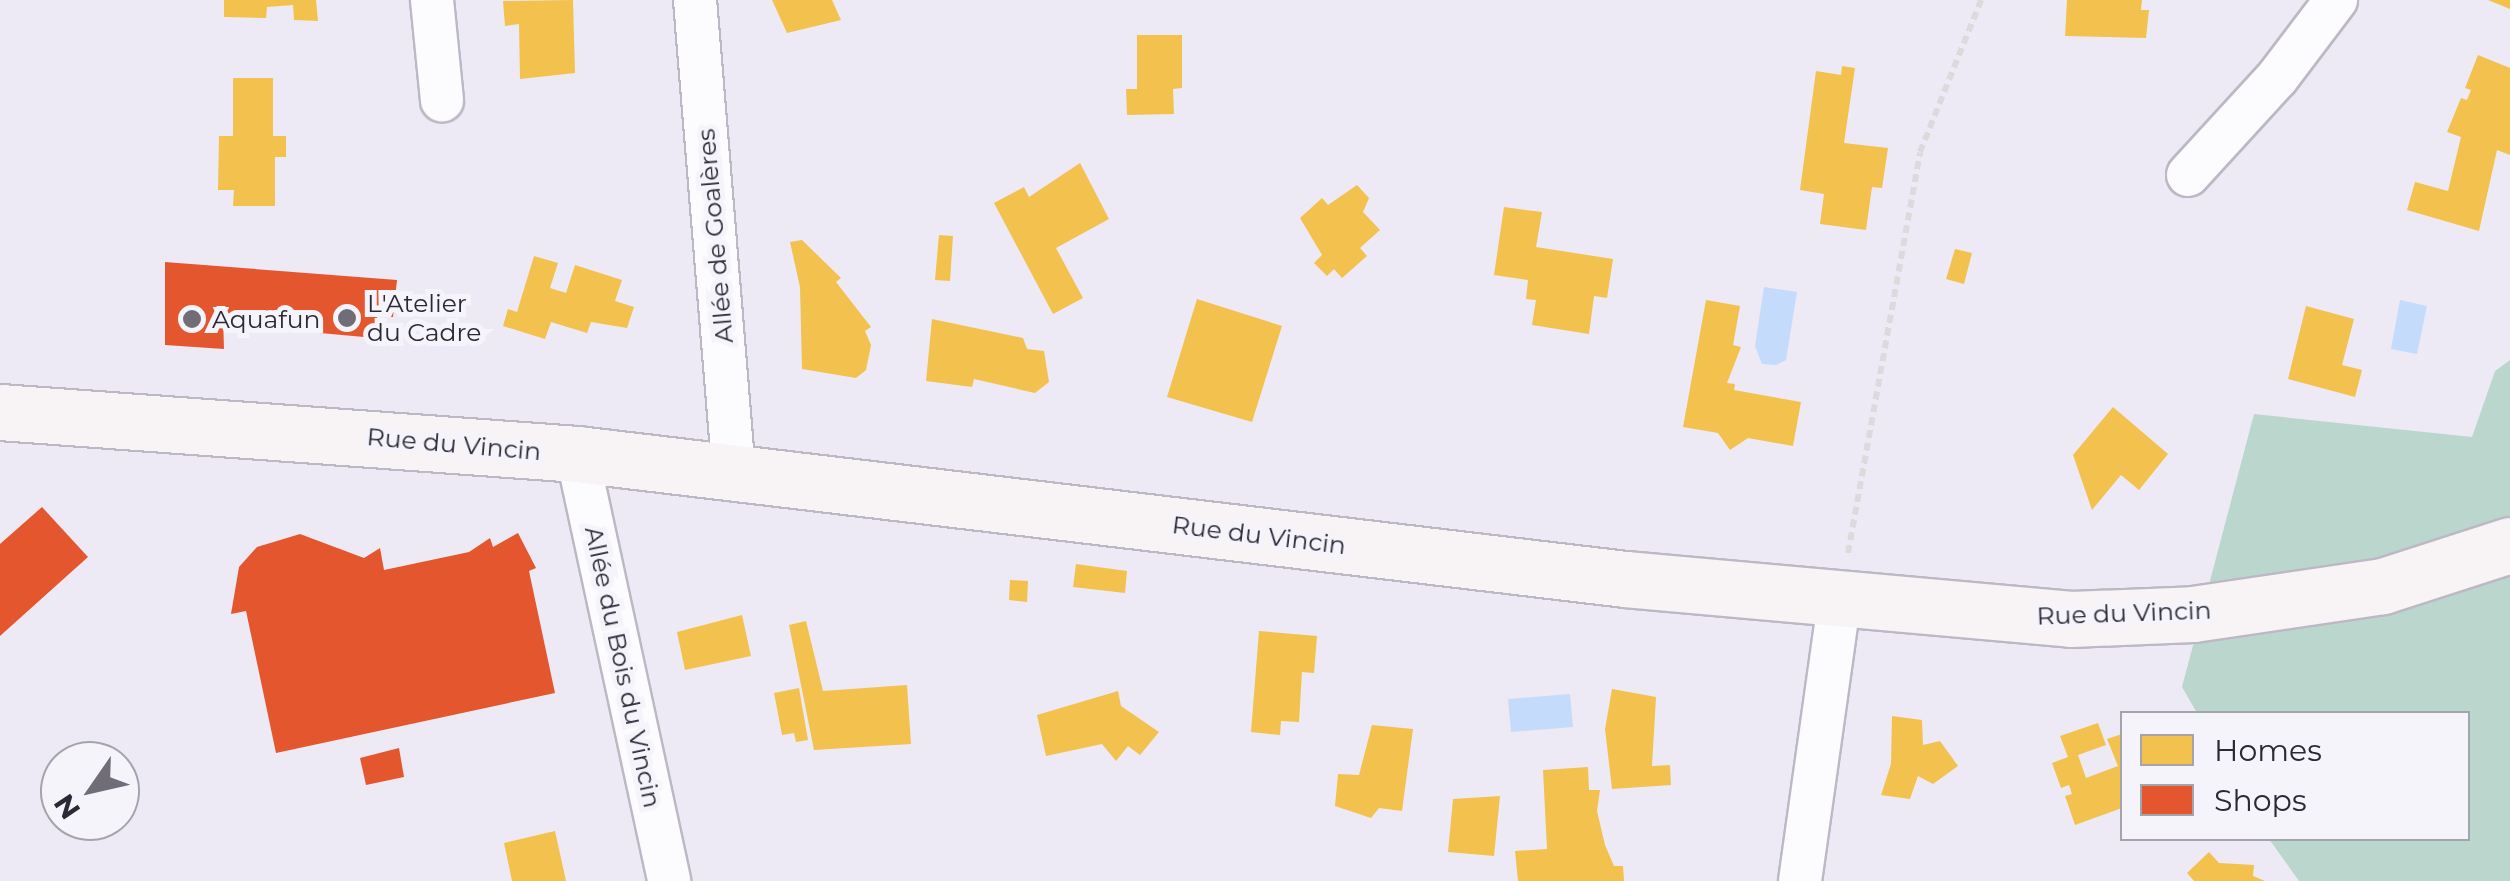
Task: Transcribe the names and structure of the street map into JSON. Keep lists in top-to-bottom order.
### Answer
{
  "streets": {
    "main road": ["Rue du Vincin"],
    "street": ["Allée de Goalères", "Allée du Bois du Vincin"]
  },
  "crossings": [
    ["Allée de Goalères", "Rue du Vincin"],
    ["Rue du Vincin", "Allée du Bois du Vincin"]
  ],
  "places": ["L'Atelier du Cadre", "Aquafun"],
  "legend": ["Homes", "Shops"],
  "north": "bottom left"
}
